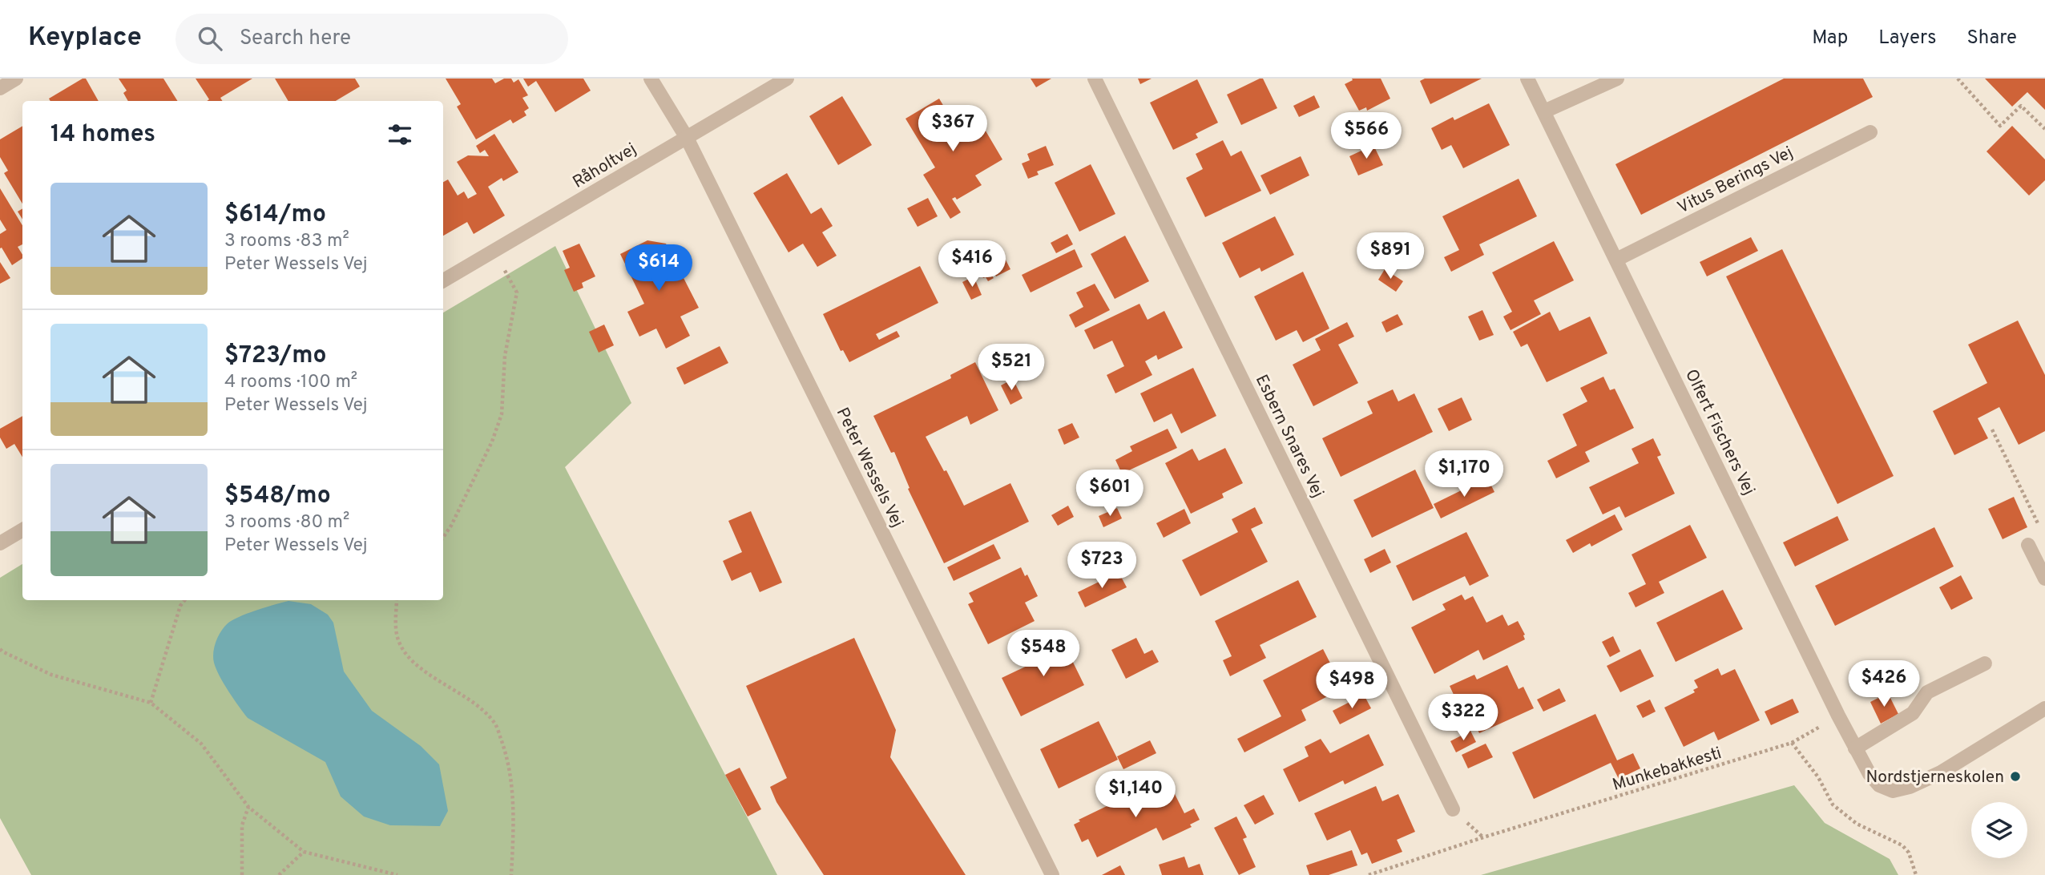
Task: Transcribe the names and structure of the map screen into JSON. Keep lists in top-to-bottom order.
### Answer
{
  "streets": {
    "street": [
      "Råholtvej",
      "Vitus Berings Vej",
      "Olfert Fischers Vej",
      "Esbern Snares Vej",
      "Peter Wessels Vej"
    ],
    "path": ["Munkebakkesti"]
  },
  "crossings": [
    ["Råholtvej", "Peter Wessels Vej"],
    ["Vitus Berings Vej", "Olfert Fischers Vej"],
    ["Olfert Fischers Vej", "Munkebakkesti"]
  ],
  "places": ["Nordstjerneskolen"],
  "page": {
    "header": "Keyplace",
    "search": "Search here",
    "nav": ["Map", "Layers", "Share"],
    "heading": "14 homes",
    "price": [
      "$367",
      "$566",
      "$891",
      "$416",
      "$614",
      "$521",
      "$1,170",
      "$601",
      "$723",
      "$548",
      "$426",
      "$498",
      "$322",
      "$1,140"
    ],
    "list": [
      {
        "name": "$614/mo",
        "note": "3 rooms · 83 m² · Peter Wessels Vej"
      },
      {
        "name": "$723/mo",
        "note": "4 rooms · 100 m² · Peter Wessels Vej"
      },
      {
        "name": "$548/mo",
        "note": "3 rooms · 80 m² · Peter Wessels Vej"
      }
    ]
  }
}
